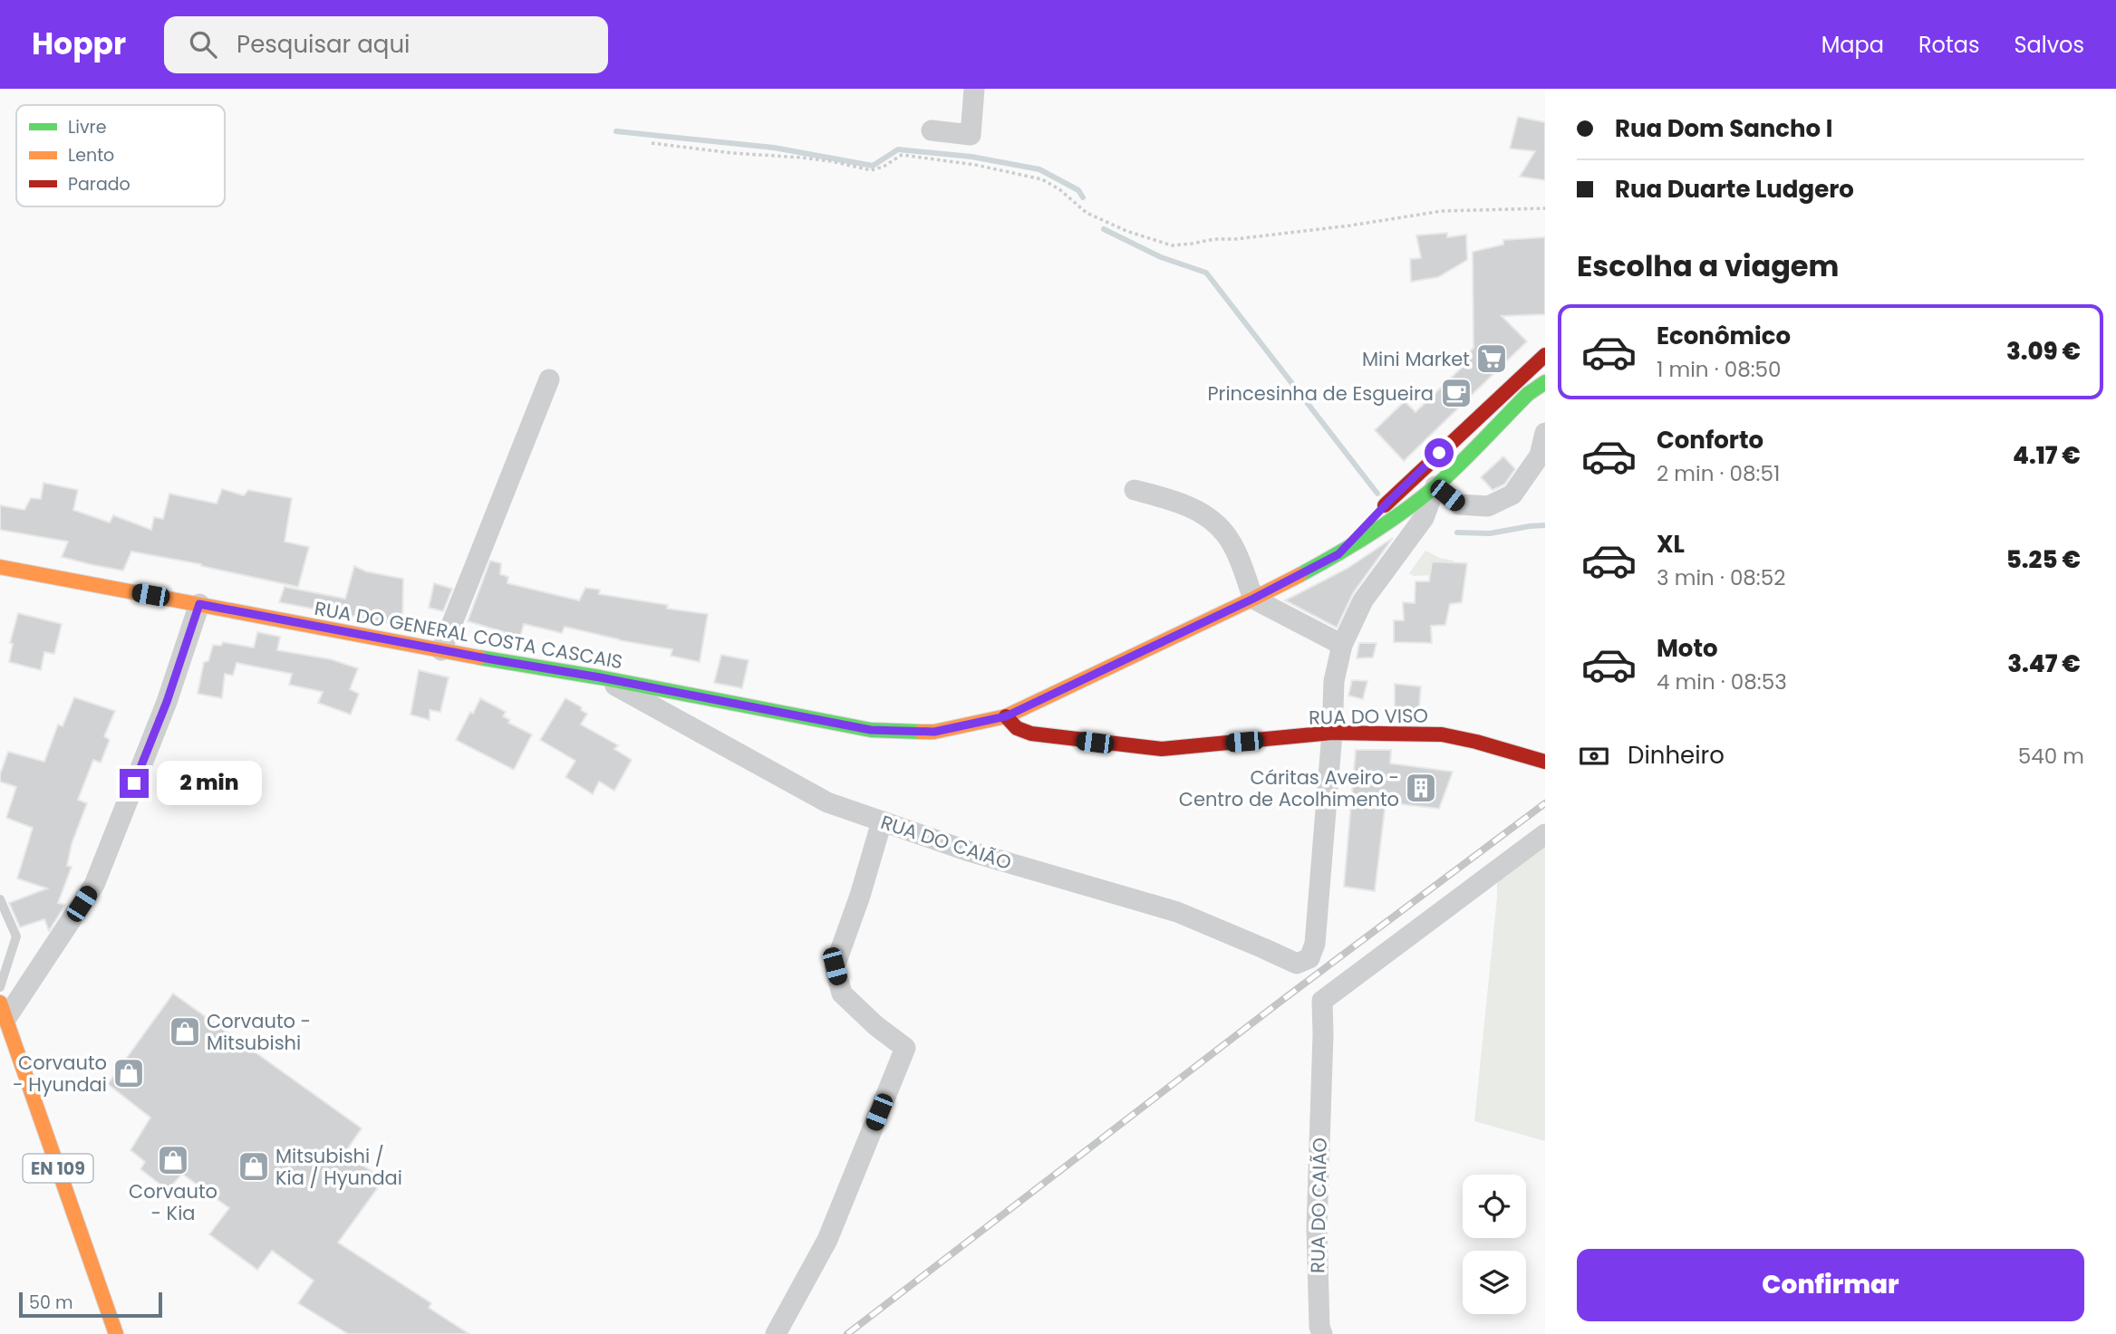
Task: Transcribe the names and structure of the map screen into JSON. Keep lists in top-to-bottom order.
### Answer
{
  "streets": {
    "main road": ["RUA DO GENERAL COSTA CASCAIS", "RUA DO VISO", "EN 109"],
    "street": ["RUA DO CAIÃO"]
  },
  "crossings": [
    ["RUA DO GENERAL COSTA CASCAIS", "RUA DO VISO"],
    ["RUA DO GENERAL COSTA CASCAIS", "RUA DO CAIÃO"],
    ["RUA DO VISO", "RUA DO CAIÃO"]
  ],
  "places": {
    "supermarket": ["Mini Market"],
    "cafe": ["Princesinha de Esgueira"],
    "building": ["Cáritas Aveiro - Centro de Acolhimento"],
    "shop": [
      "Corvauto - Mitsubishi",
      "Corvauto - Hyundai",
      "Corvauto - Kia",
      "Mitsubishi / Kia / Hyundai"
    ]
  },
  "legend": ["Livre", "Lento", "Parado"],
  "scale_bar": "50 m",
  "page": {
    "header": "Hoppr",
    "search": "Pesquisar aqui",
    "nav": ["Mapa", "Rotas", "Salvos"],
    "banner": ["Rua Dom Sancho I", "Rua Duarte Ludgero"],
    "heading": "Escolha a viagem",
    "list": [
      {
        "name": "Econômico",
        "note": "1 min · 08:50",
        "value": "3.09 €"
      },
      {
        "name": "Conforto",
        "note": "2 min · 08:51",
        "value": "4.17 €"
      },
      {
        "name": "XL",
        "note": "3 min · 08:52",
        "value": "5.25 €"
      },
      {
        "name": "Moto",
        "note": "4 min · 08:53",
        "value": "3.47 €"
      }
    ],
    "pay": ["Dinheiro", "540 m"],
    "bubble": "2 min",
    "buttons": "Confirmar",
    "scale": "50 m"
  }
}
